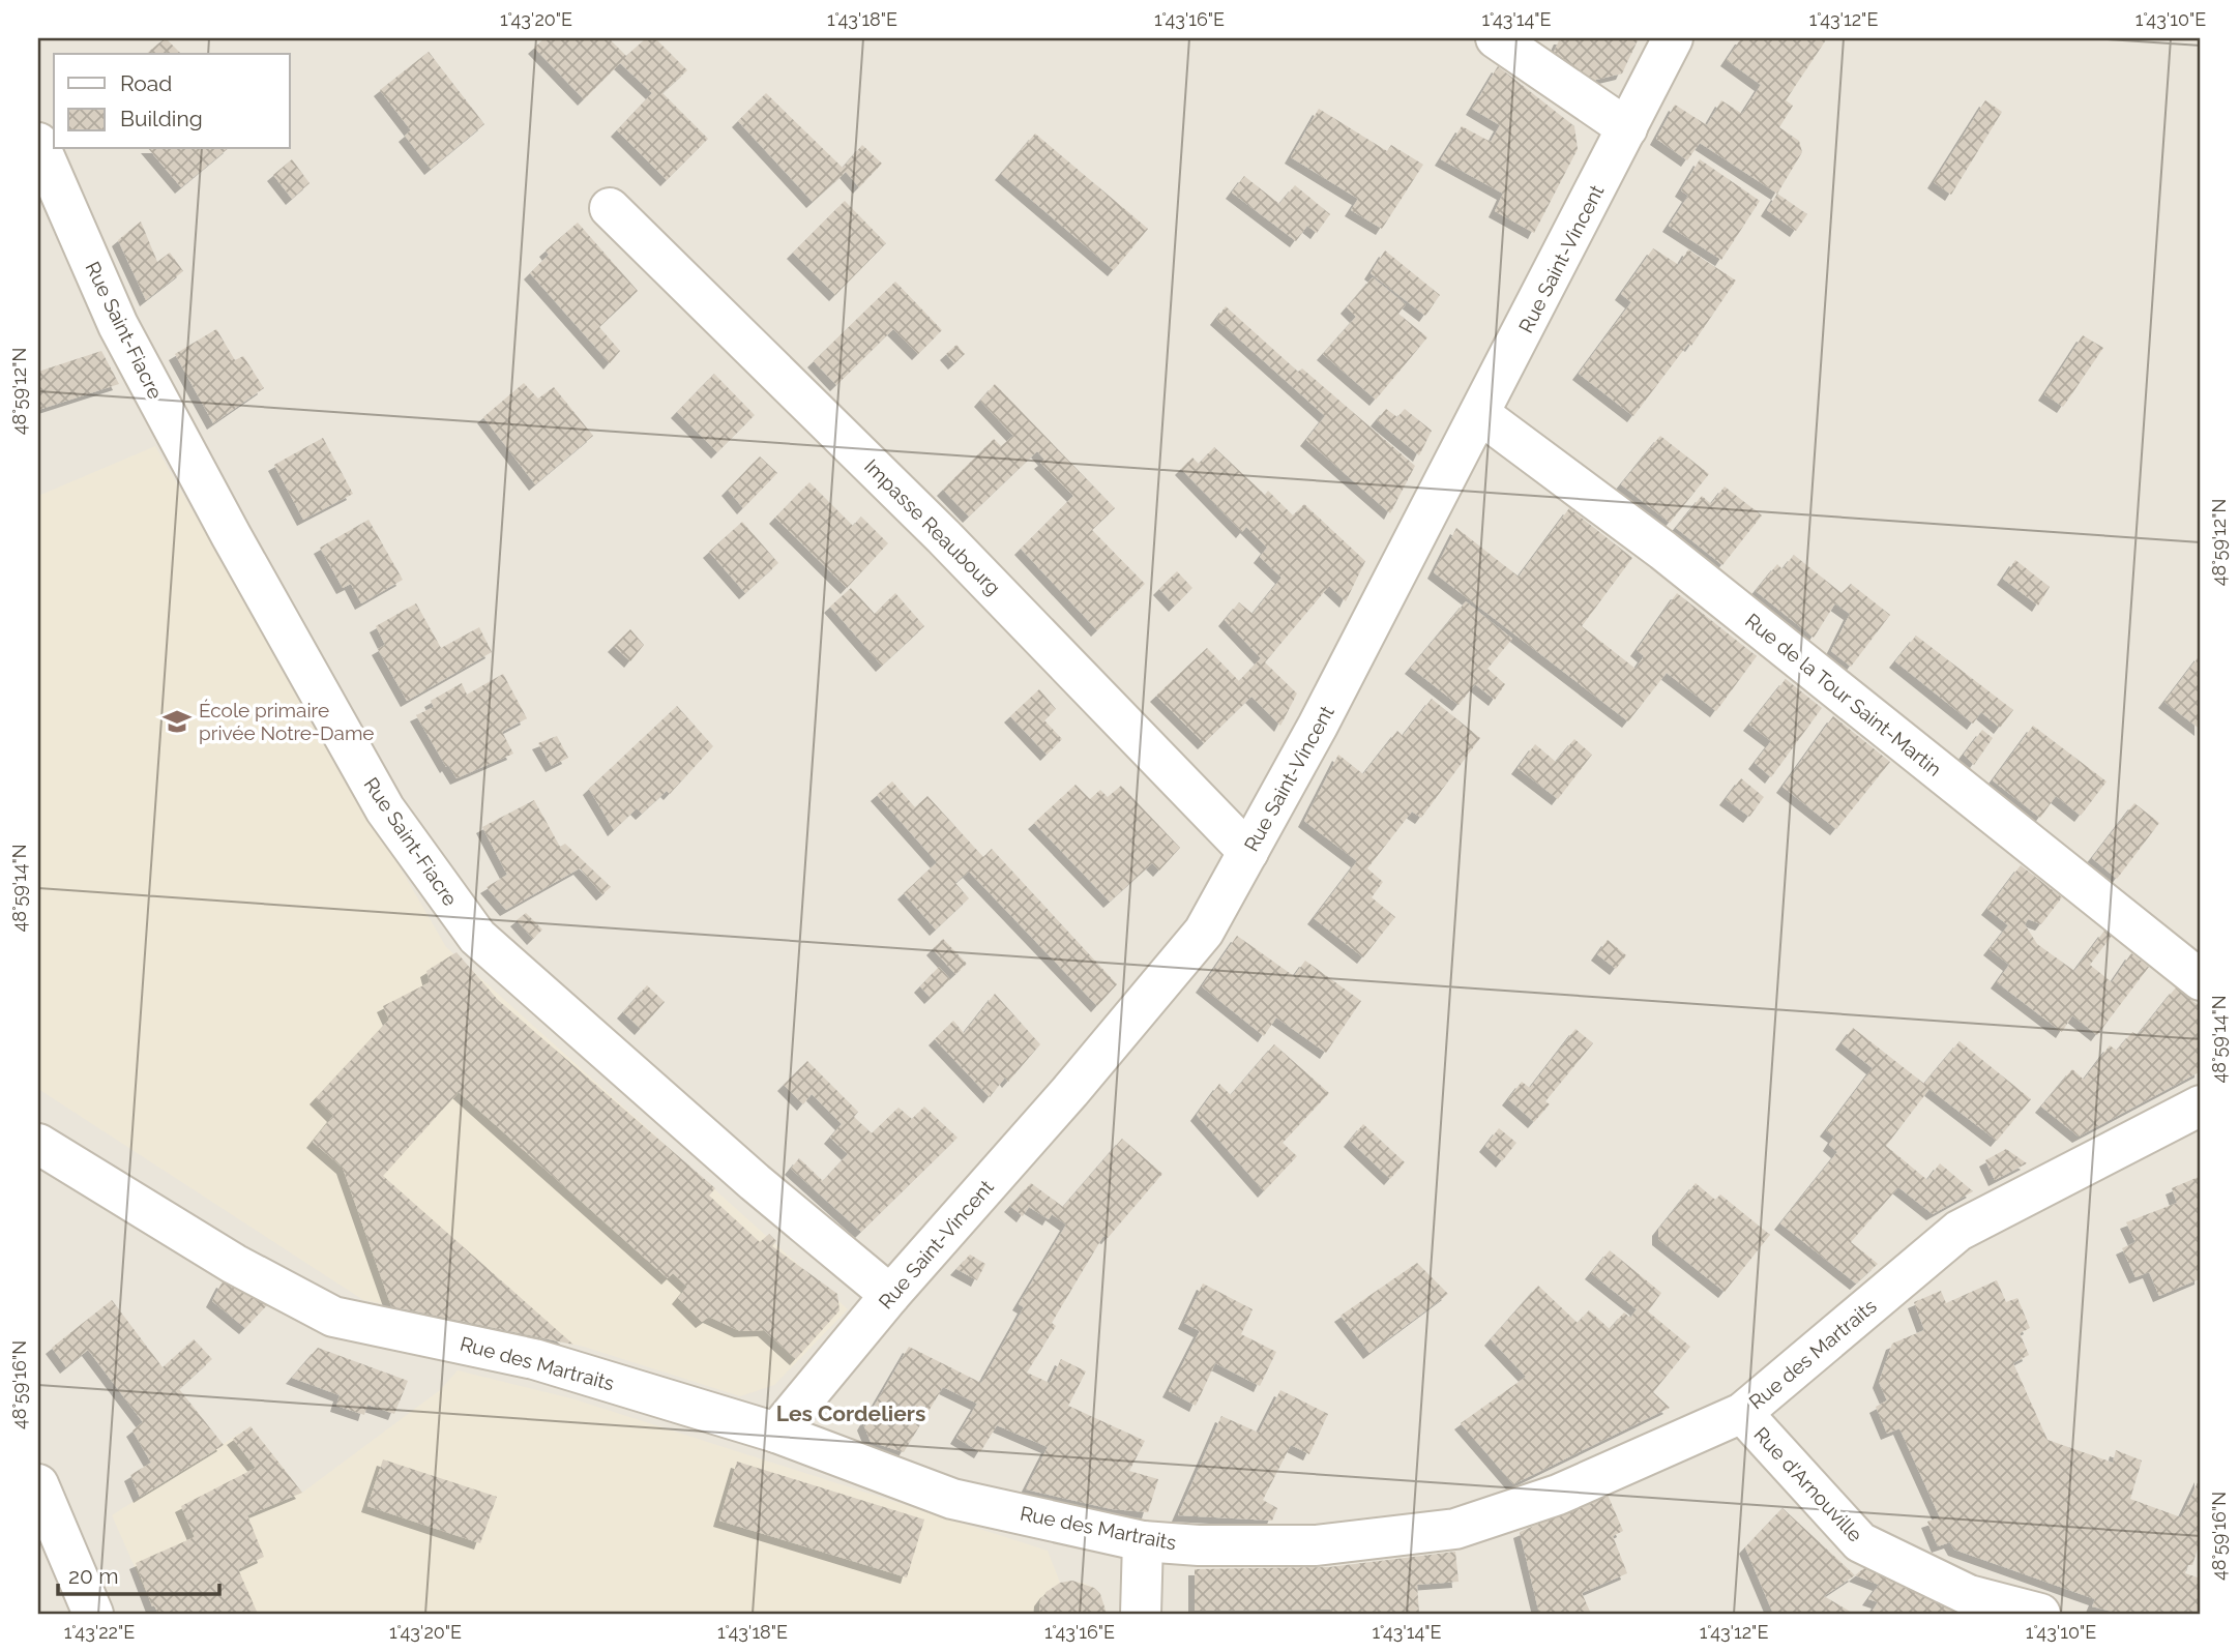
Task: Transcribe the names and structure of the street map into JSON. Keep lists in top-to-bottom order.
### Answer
{
  "streets": {
    "street": [
      "Rue Saint-Vincent",
      "Rue Saint-Fiacre",
      "Impasse Reaubourg",
      "Rue de la Tour Saint-Martin",
      "Rue des Martraits",
      "Rue d'Arnouville"
    ]
  },
  "crossings": [
    ["Rue Saint-Vincent", "Rue Saint-Fiacre"],
    ["Rue Saint-Vincent", "Impasse Reaubourg"],
    ["Rue Saint-Vincent", "Rue de la Tour Saint-Martin"],
    ["Rue Saint-Vincent", "Rue des Martraits"],
    ["Rue des Martraits", "Rue d'Arnouville"]
  ],
  "districts": ["Les Cordeliers"],
  "places": {
    "school or university": ["École primaire privée Notre-Dame"]
  },
  "legend": ["Road", "Building"],
  "scale_bar": "20 m",
  "coordinates": [
    "1°43'20\"E",
    "1°43'18\"E",
    "1°43'16\"E",
    "1°43'14\"E",
    "1°43'12\"E",
    "1°43'10\"E",
    "48°59'12\"N",
    "48°59'14\"N",
    "48°59'16\"N",
    "1°43'22\"E"
  ]
}
